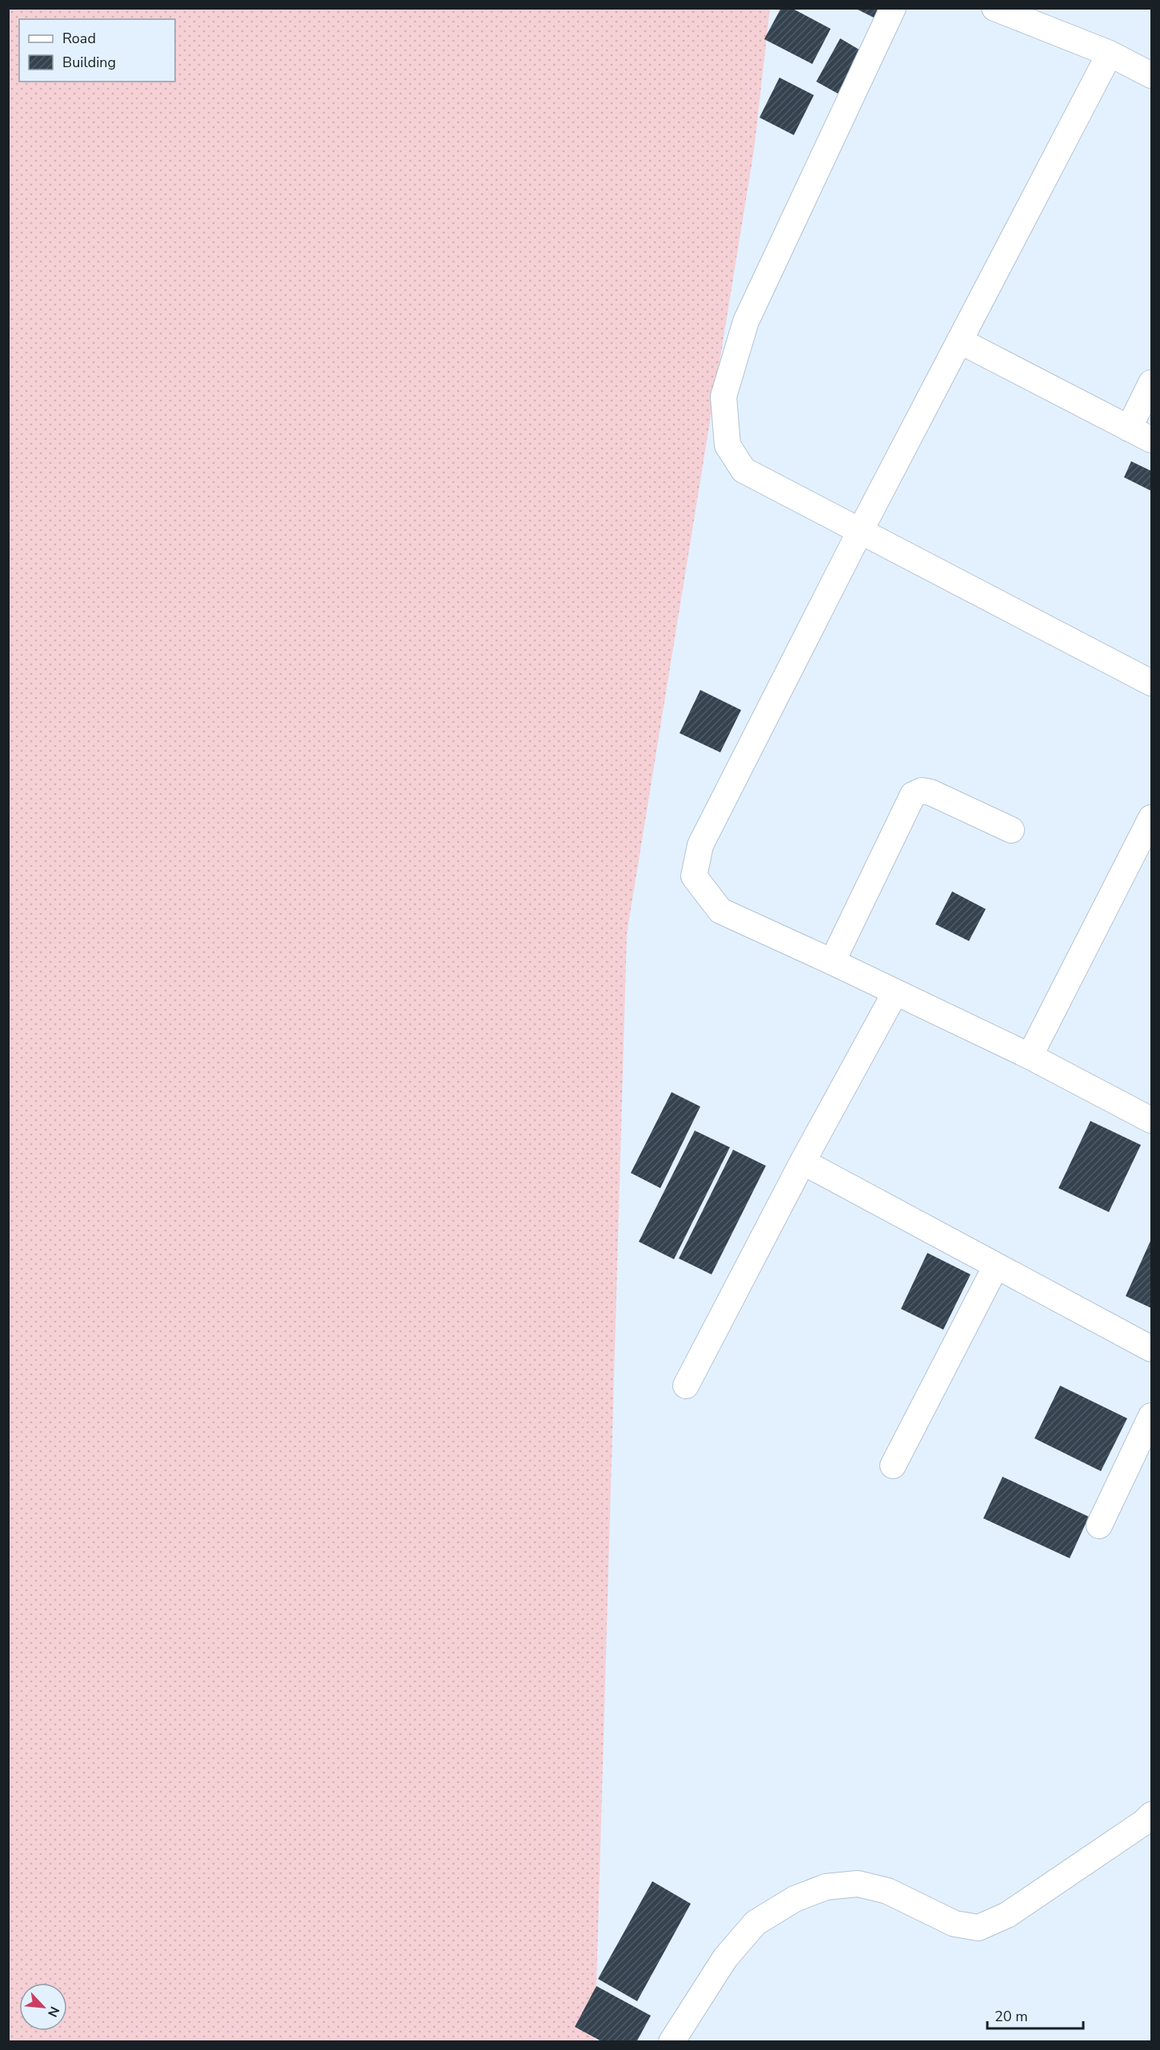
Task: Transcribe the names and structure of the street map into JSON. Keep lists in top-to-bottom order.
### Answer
{
  "legend": ["Road", "Building"],
  "scale_bar": "20 m",
  "north": "bottom right"
}
